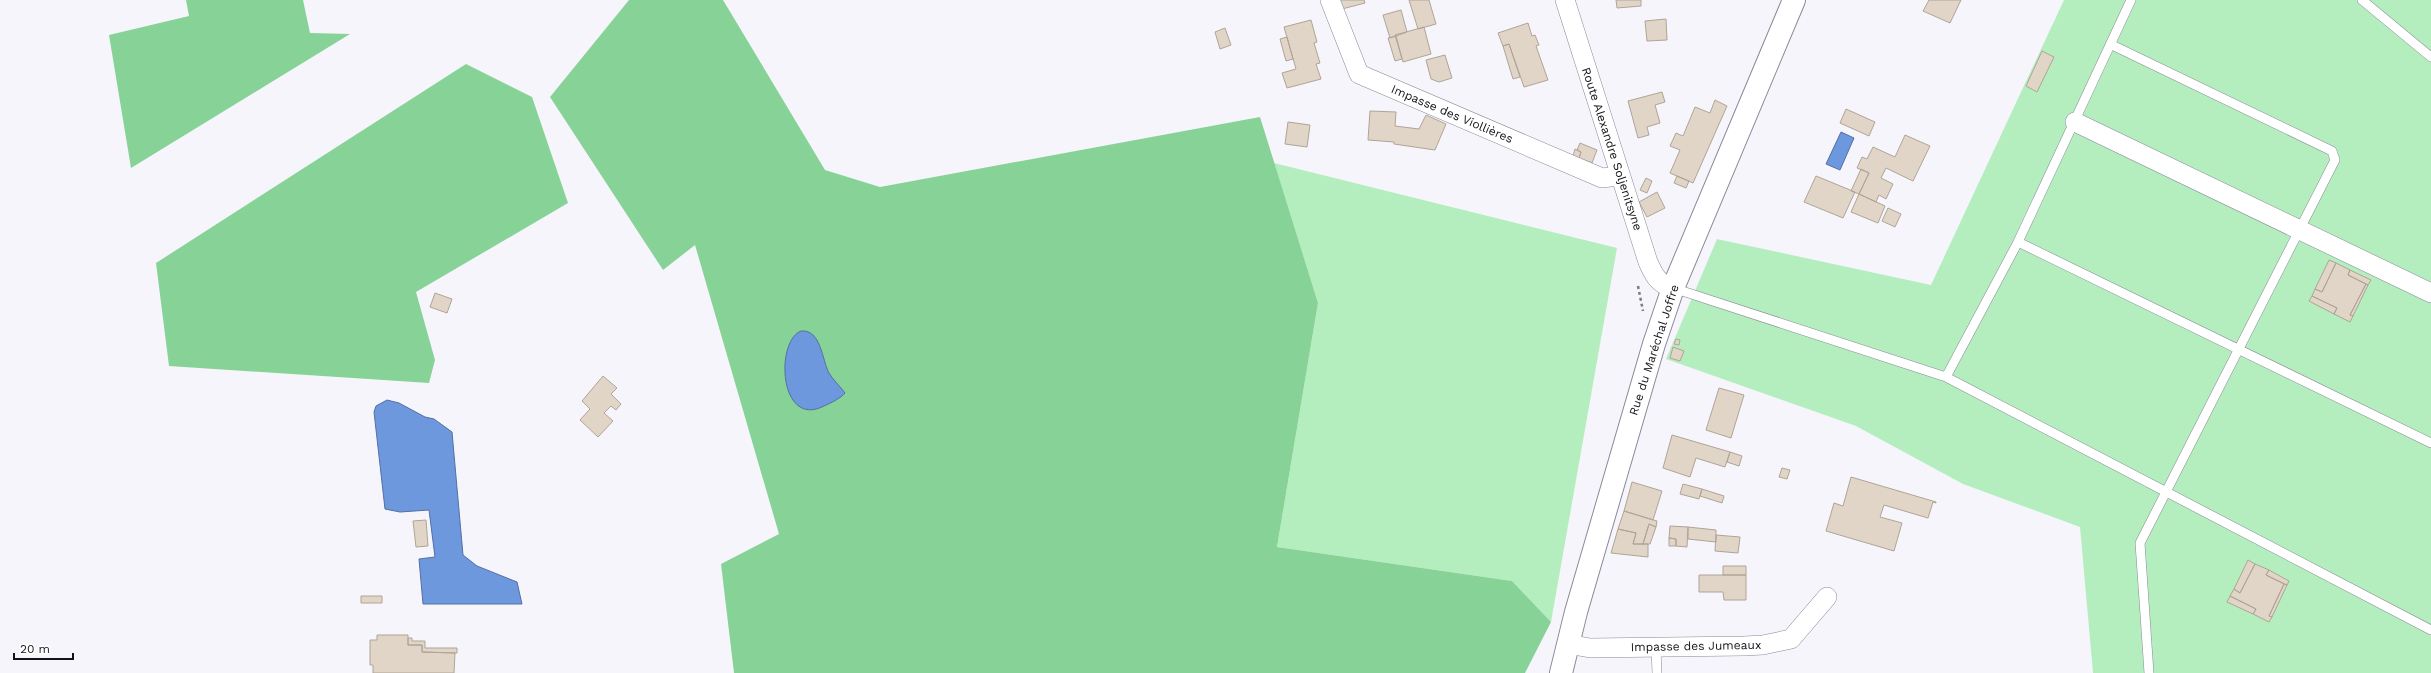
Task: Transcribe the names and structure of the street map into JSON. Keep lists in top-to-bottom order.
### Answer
{
  "streets": {
    "street": [
      "Impasse des Viollières",
      "Route Alexandre Soljenitsyne",
      "Rue du Maréchal Joffre",
      "Impasse des Jumeaux"
    ]
  },
  "crossings": [
    ["Impasse des Viollières", "Route Alexandre Soljenitsyne"],
    ["Route Alexandre Soljenitsyne", "Rue du Maréchal Joffre"],
    ["Rue du Maréchal Joffre", "Impasse des Jumeaux"]
  ],
  "scale_bar": "20 m"
}
